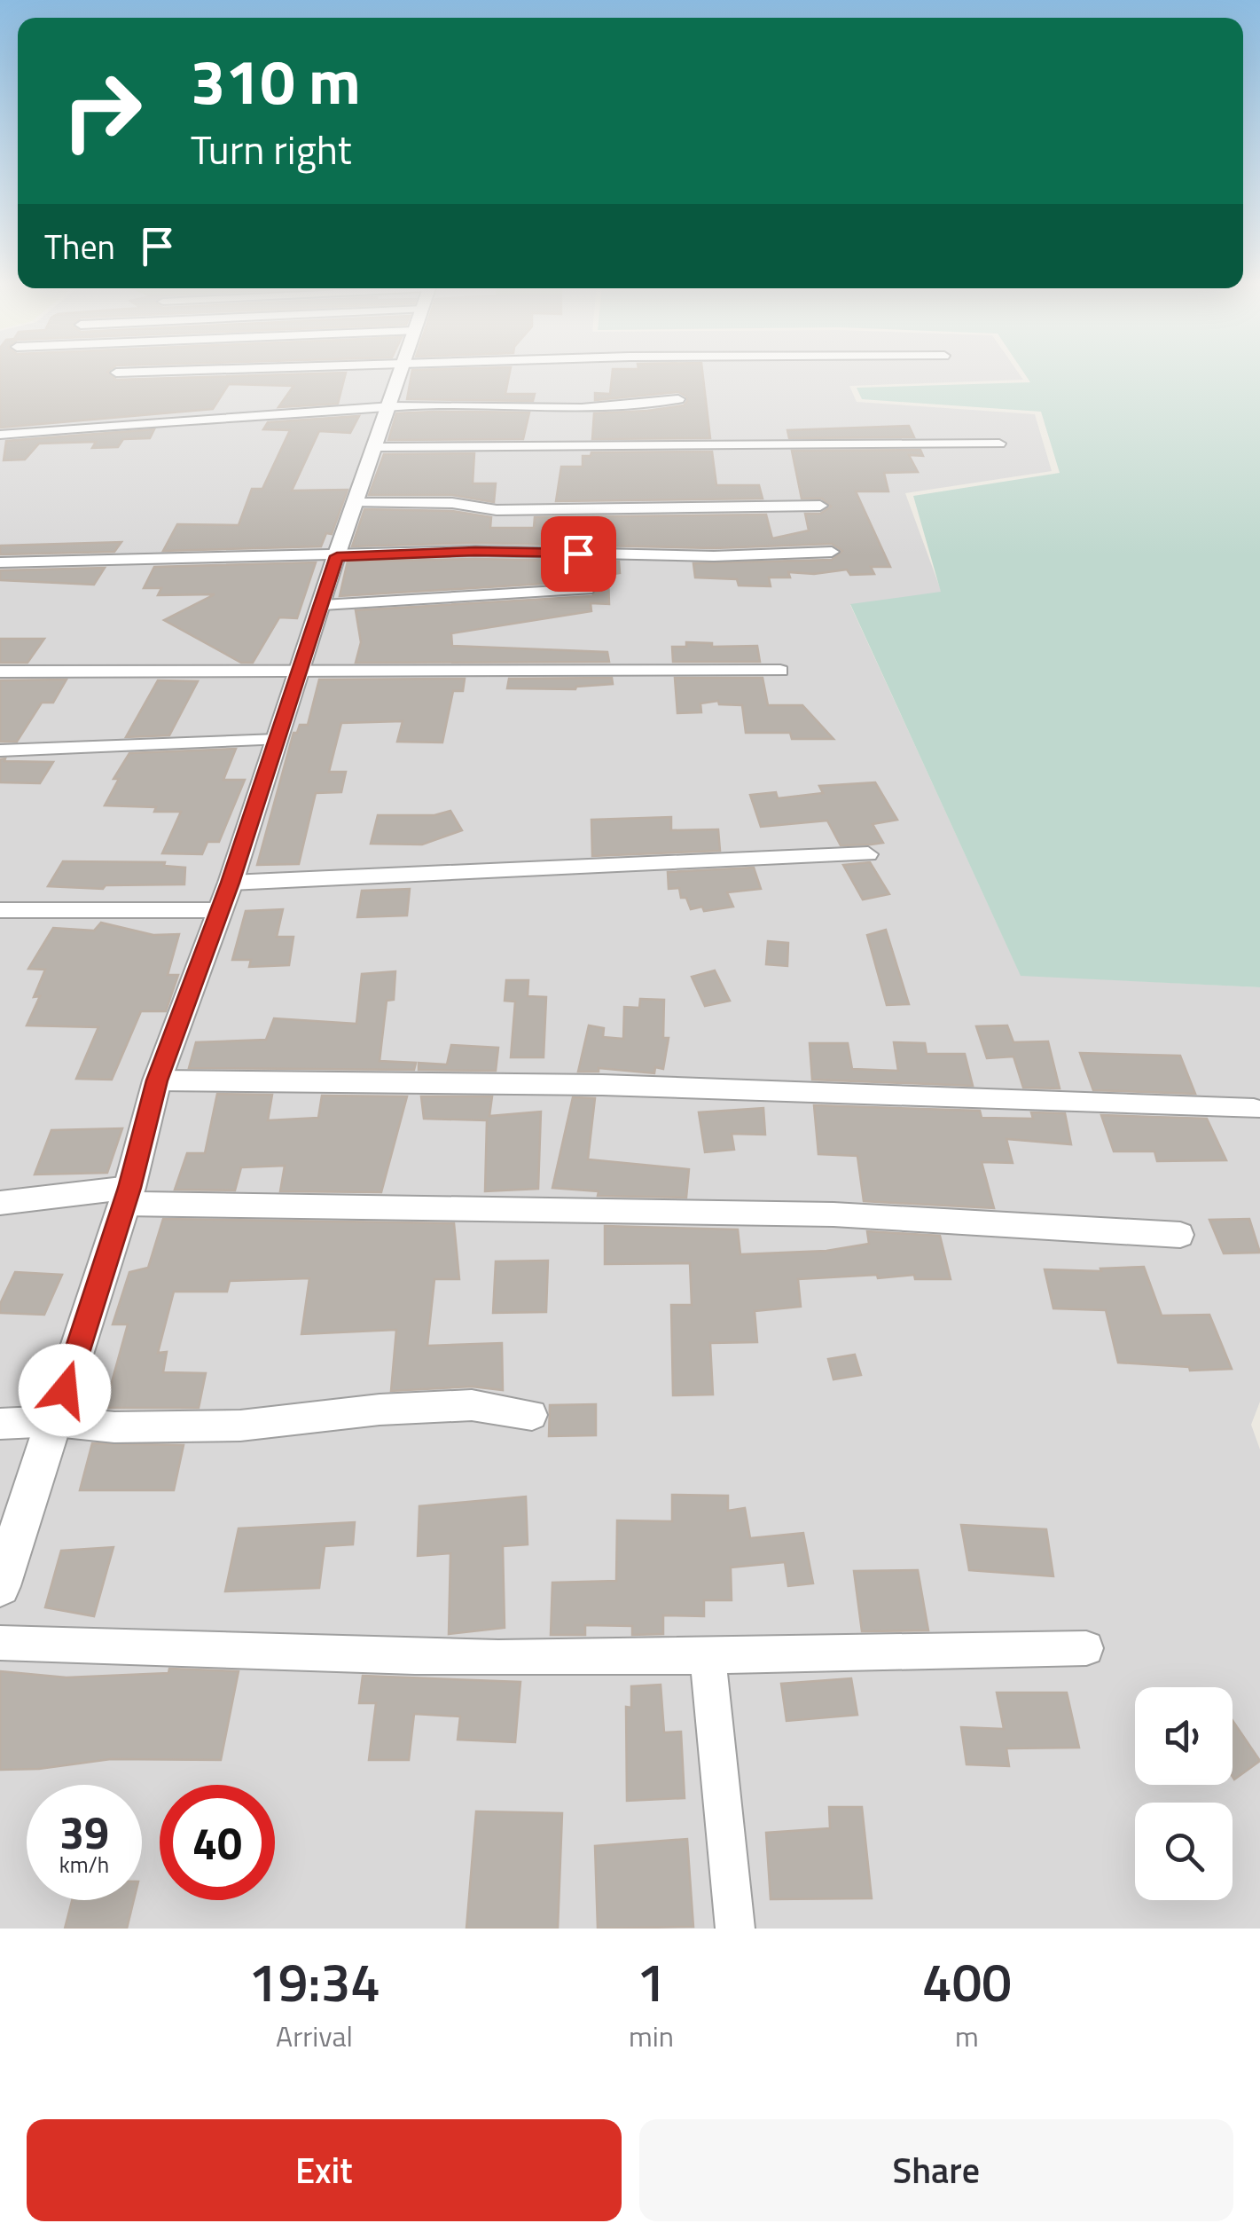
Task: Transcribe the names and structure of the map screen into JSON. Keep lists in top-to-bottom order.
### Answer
{
  "page": {
    "turn": ["310 m", "Turn right"],
    "then": "Then",
    "speed": "39 km/h",
    "limit": "40",
    "eta": [
      "19:34",
      "Arrival",
      "1",
      "min",
      "400",
      "m"
    ],
    "buttons": ["Exit", "Share"]
  }
}
